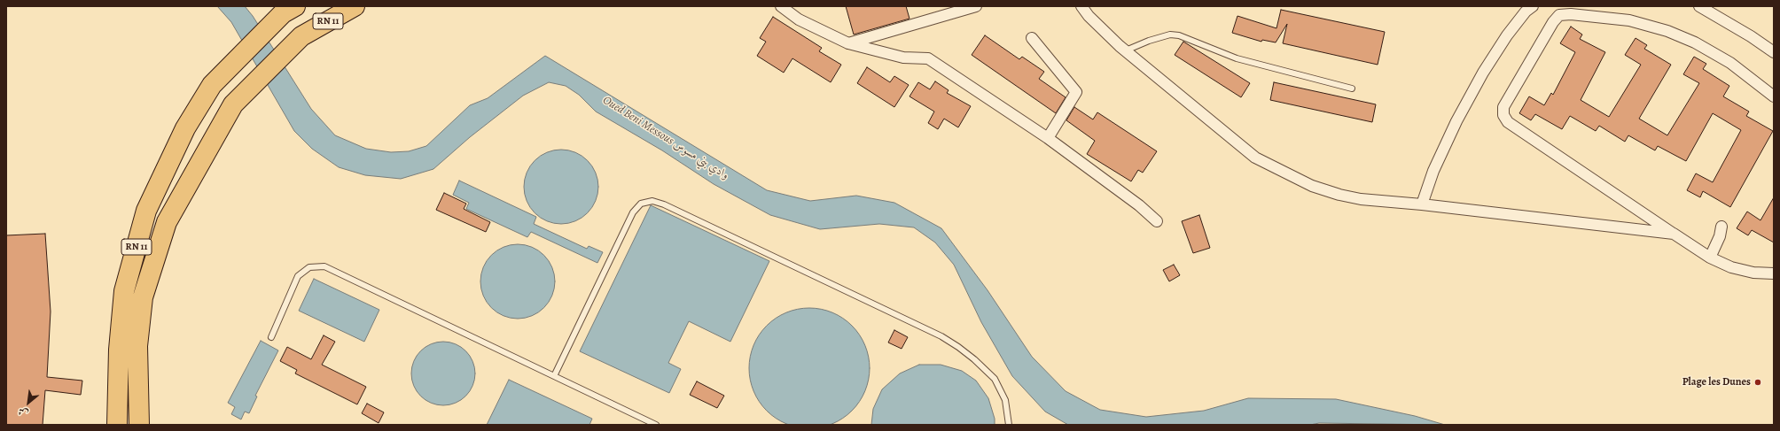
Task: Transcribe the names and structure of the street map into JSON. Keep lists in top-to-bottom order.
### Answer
{
  "streets": {
    "highway": ["RN 11"]
  },
  "water": ["Oued Beni Messous وادي بني مسوس"],
  "places": ["Plage les Dunes"],
  "north": "bottom left"
}
